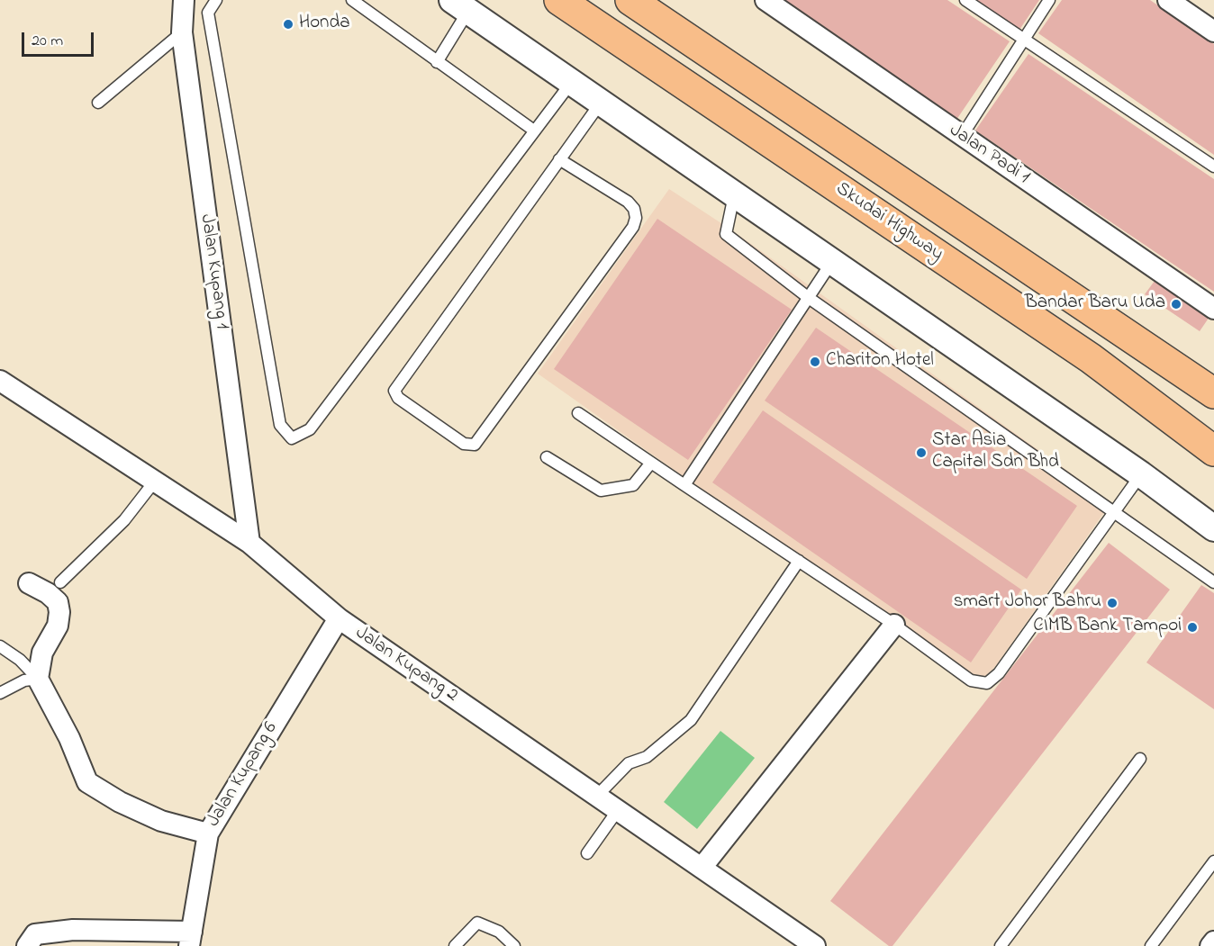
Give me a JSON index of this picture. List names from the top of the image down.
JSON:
{
  "streets": {
    "highway": ["Skudai Highway"],
    "street": [
      "Jalan Padi 1",
      "Jalan Kupang 1",
      "Jalan Kupang 2",
      "Jalan Kupang 6"
    ]
  },
  "crossings": [
    ["Jalan Kupang 1", "Jalan Kupang 2"],
    ["Jalan Kupang 2", "Jalan Kupang 6"]
  ],
  "places": [
    "Honda",
    "Bandar Baru Uda",
    "Chariton Hotel",
    "Star Asia Capital Sdn Bhd",
    "smart Johor Bahru",
    "CIMB Bank Tampoi"
  ],
  "scale_bar": "20 m"
}
